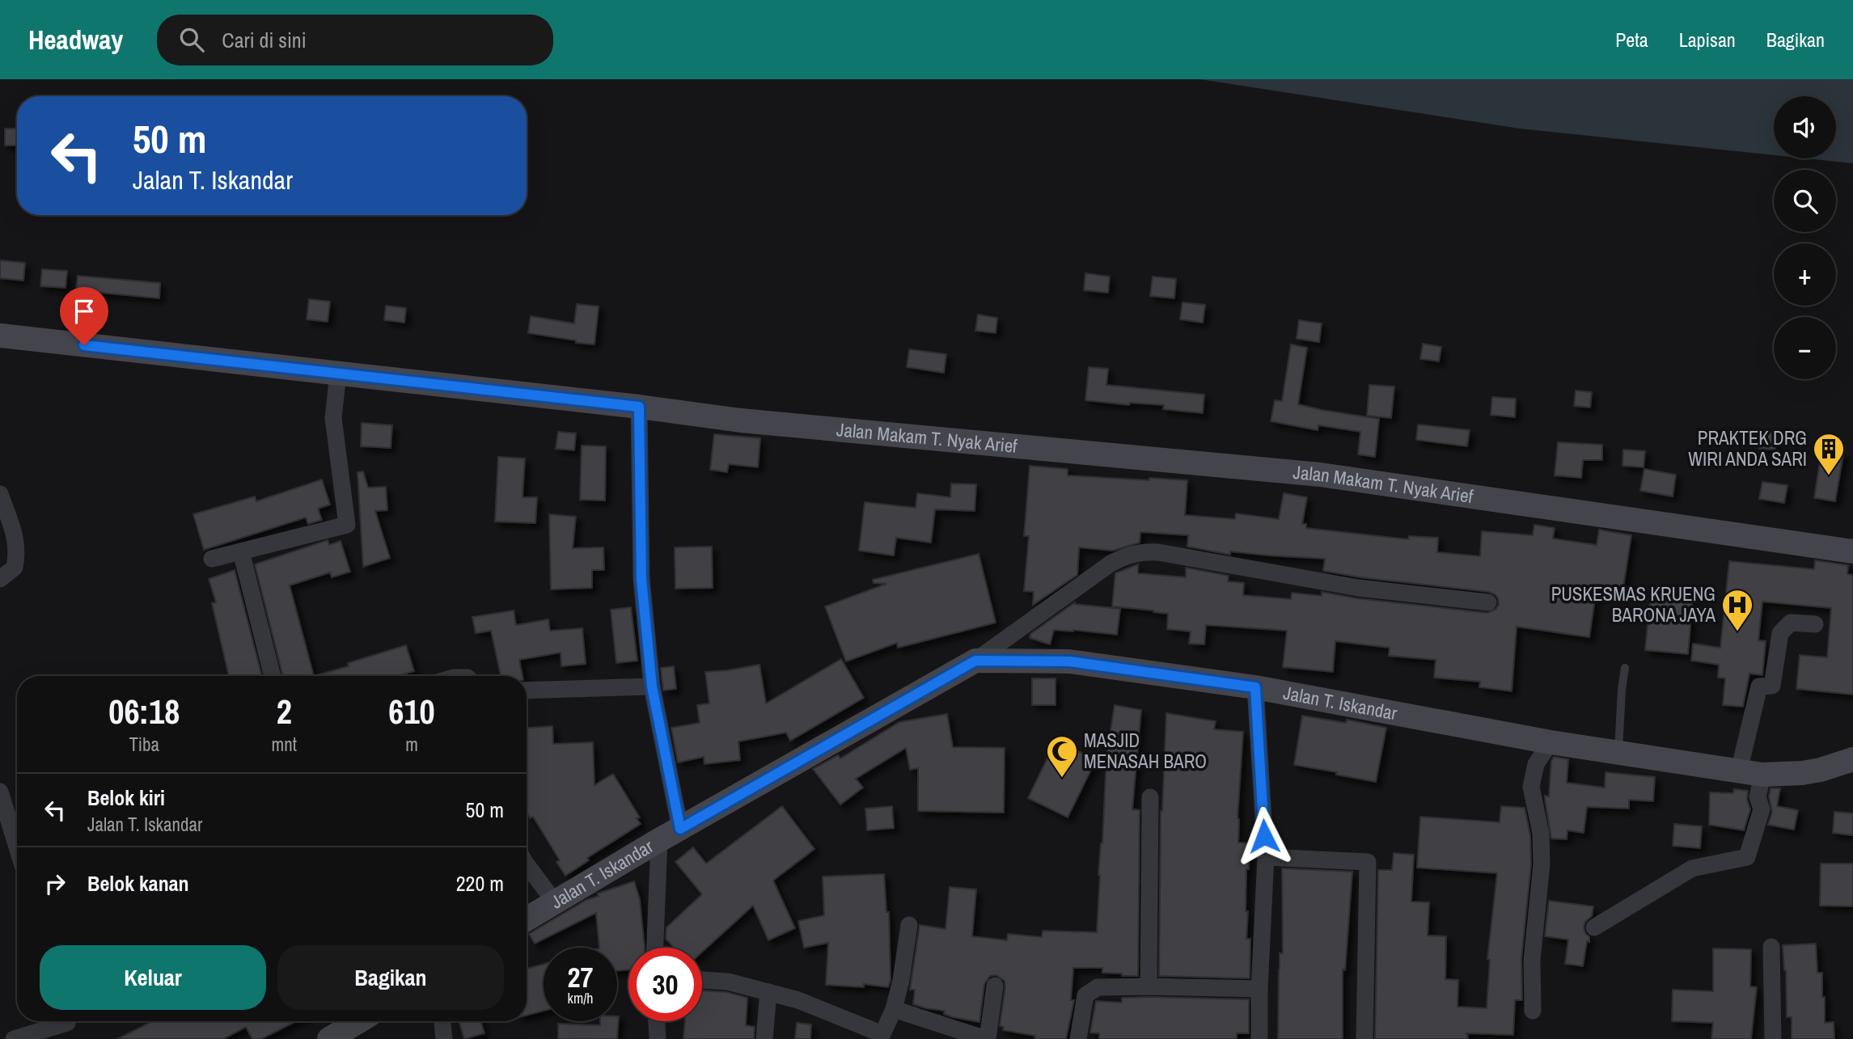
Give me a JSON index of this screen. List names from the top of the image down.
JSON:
{
  "streets": {
    "street": ["Jalan Makam T. Nyak Arief", "Jalan T. Iskandar"]
  },
  "places": {
    "building": ["PRAKTEK DRG WIRI ANDA SARI"],
    "hospital": ["PUSKESMAS KRUENG BARONA JAYA"],
    "mosque": ["MASJID MENASAH BARO"]
  },
  "page": {
    "header": "Headway",
    "search": "Cari di sini",
    "nav": ["Peta", "Lapisan", "Bagikan"],
    "map_buttons": ["+", "−"],
    "turn": ["50 m", "Jalan T. Iskandar"],
    "eta": [
      "06:18",
      "Tiba",
      "2",
      "mnt",
      "610",
      "m"
    ],
    "list": [
      {
        "name": "Belok kiri",
        "note": "Jalan T. Iskandar",
        "value": "50 m"
      },
      {
        "name": "Belok kanan",
        "value": "220 m"
      }
    ],
    "buttons": ["Keluar", "Bagikan"],
    "speed": "27 km/h",
    "limit": "30"
  }
}
